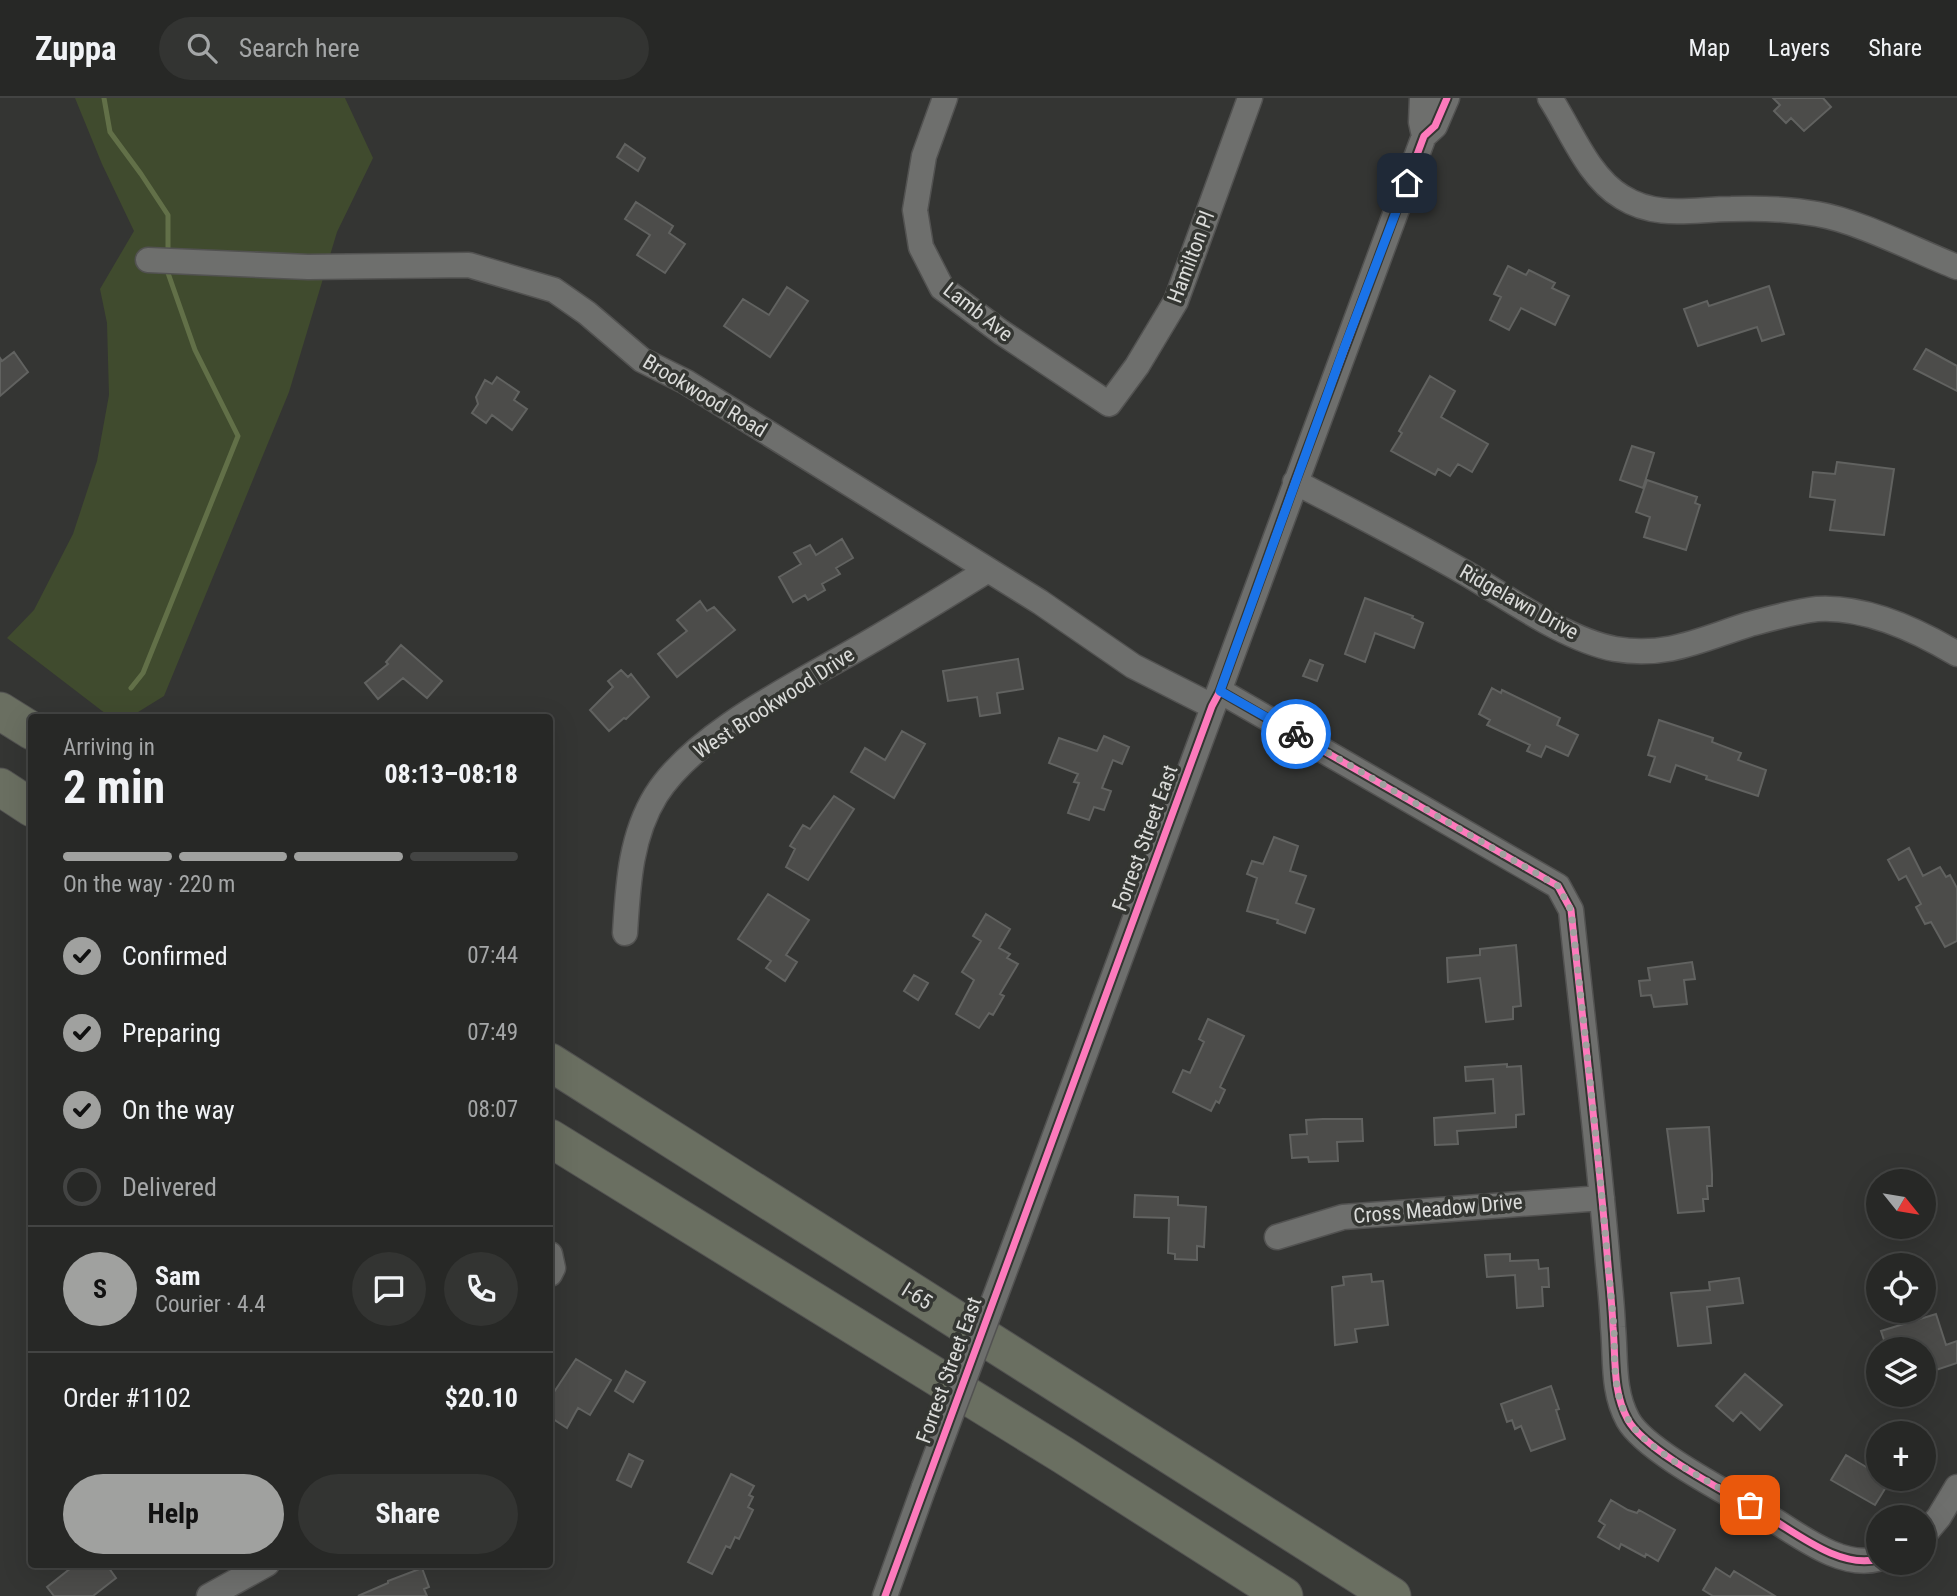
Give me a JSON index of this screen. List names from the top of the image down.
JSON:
{
  "streets": {
    "highway": ["I-65"],
    "street": [
      "Hamilton Pl",
      "Lamb Ave",
      "Brookwood Road",
      "Ridgelawn Drive",
      "West Brookwood Drive",
      "Forrest Street East",
      "Cross Meadow Drive"
    ]
  },
  "crossings": [
    ["Hamilton Pl", "Lamb Ave"],
    ["Brookwood Road", "West Brookwood Drive"],
    ["Brookwood Road", "Forrest Street East"],
    ["Brookwood Road", "Cross Meadow Drive"],
    ["Ridgelawn Drive", "Forrest Street East"]
  ],
  "north": "bottom right",
  "page": {
    "header": "Zuppa",
    "search": "Search here",
    "nav": ["Map", "Layers", "Share"],
    "heading": ["2 min", "Arriving in", "08:13–08:18"],
    "panel": [
      "Sam",
      "Courier · 4.4",
      "Order #1102",
      "$20.10"
    ],
    "bar": "On the way · 220 m",
    "list": [
      ["Confirmed", "07:44"],
      ["Preparing", "07:49"],
      ["On the way", "08:07"],
      "Delivered"
    ],
    "map_buttons": ["+", "−"],
    "round": "S",
    "buttons": ["Help", "Share"]
  }
}
